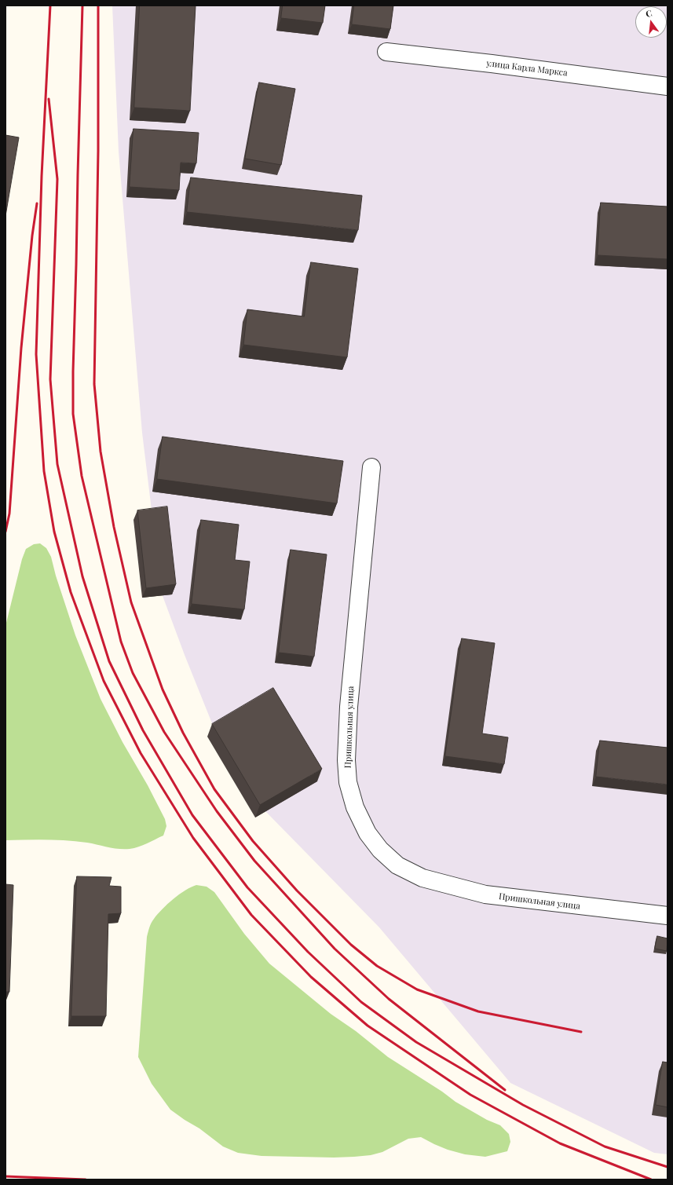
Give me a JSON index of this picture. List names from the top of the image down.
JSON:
{
  "streets": {
    "street": ["улица Карла Маркса", "Пришкольная улица"]
  },
  "north": "top"
}
